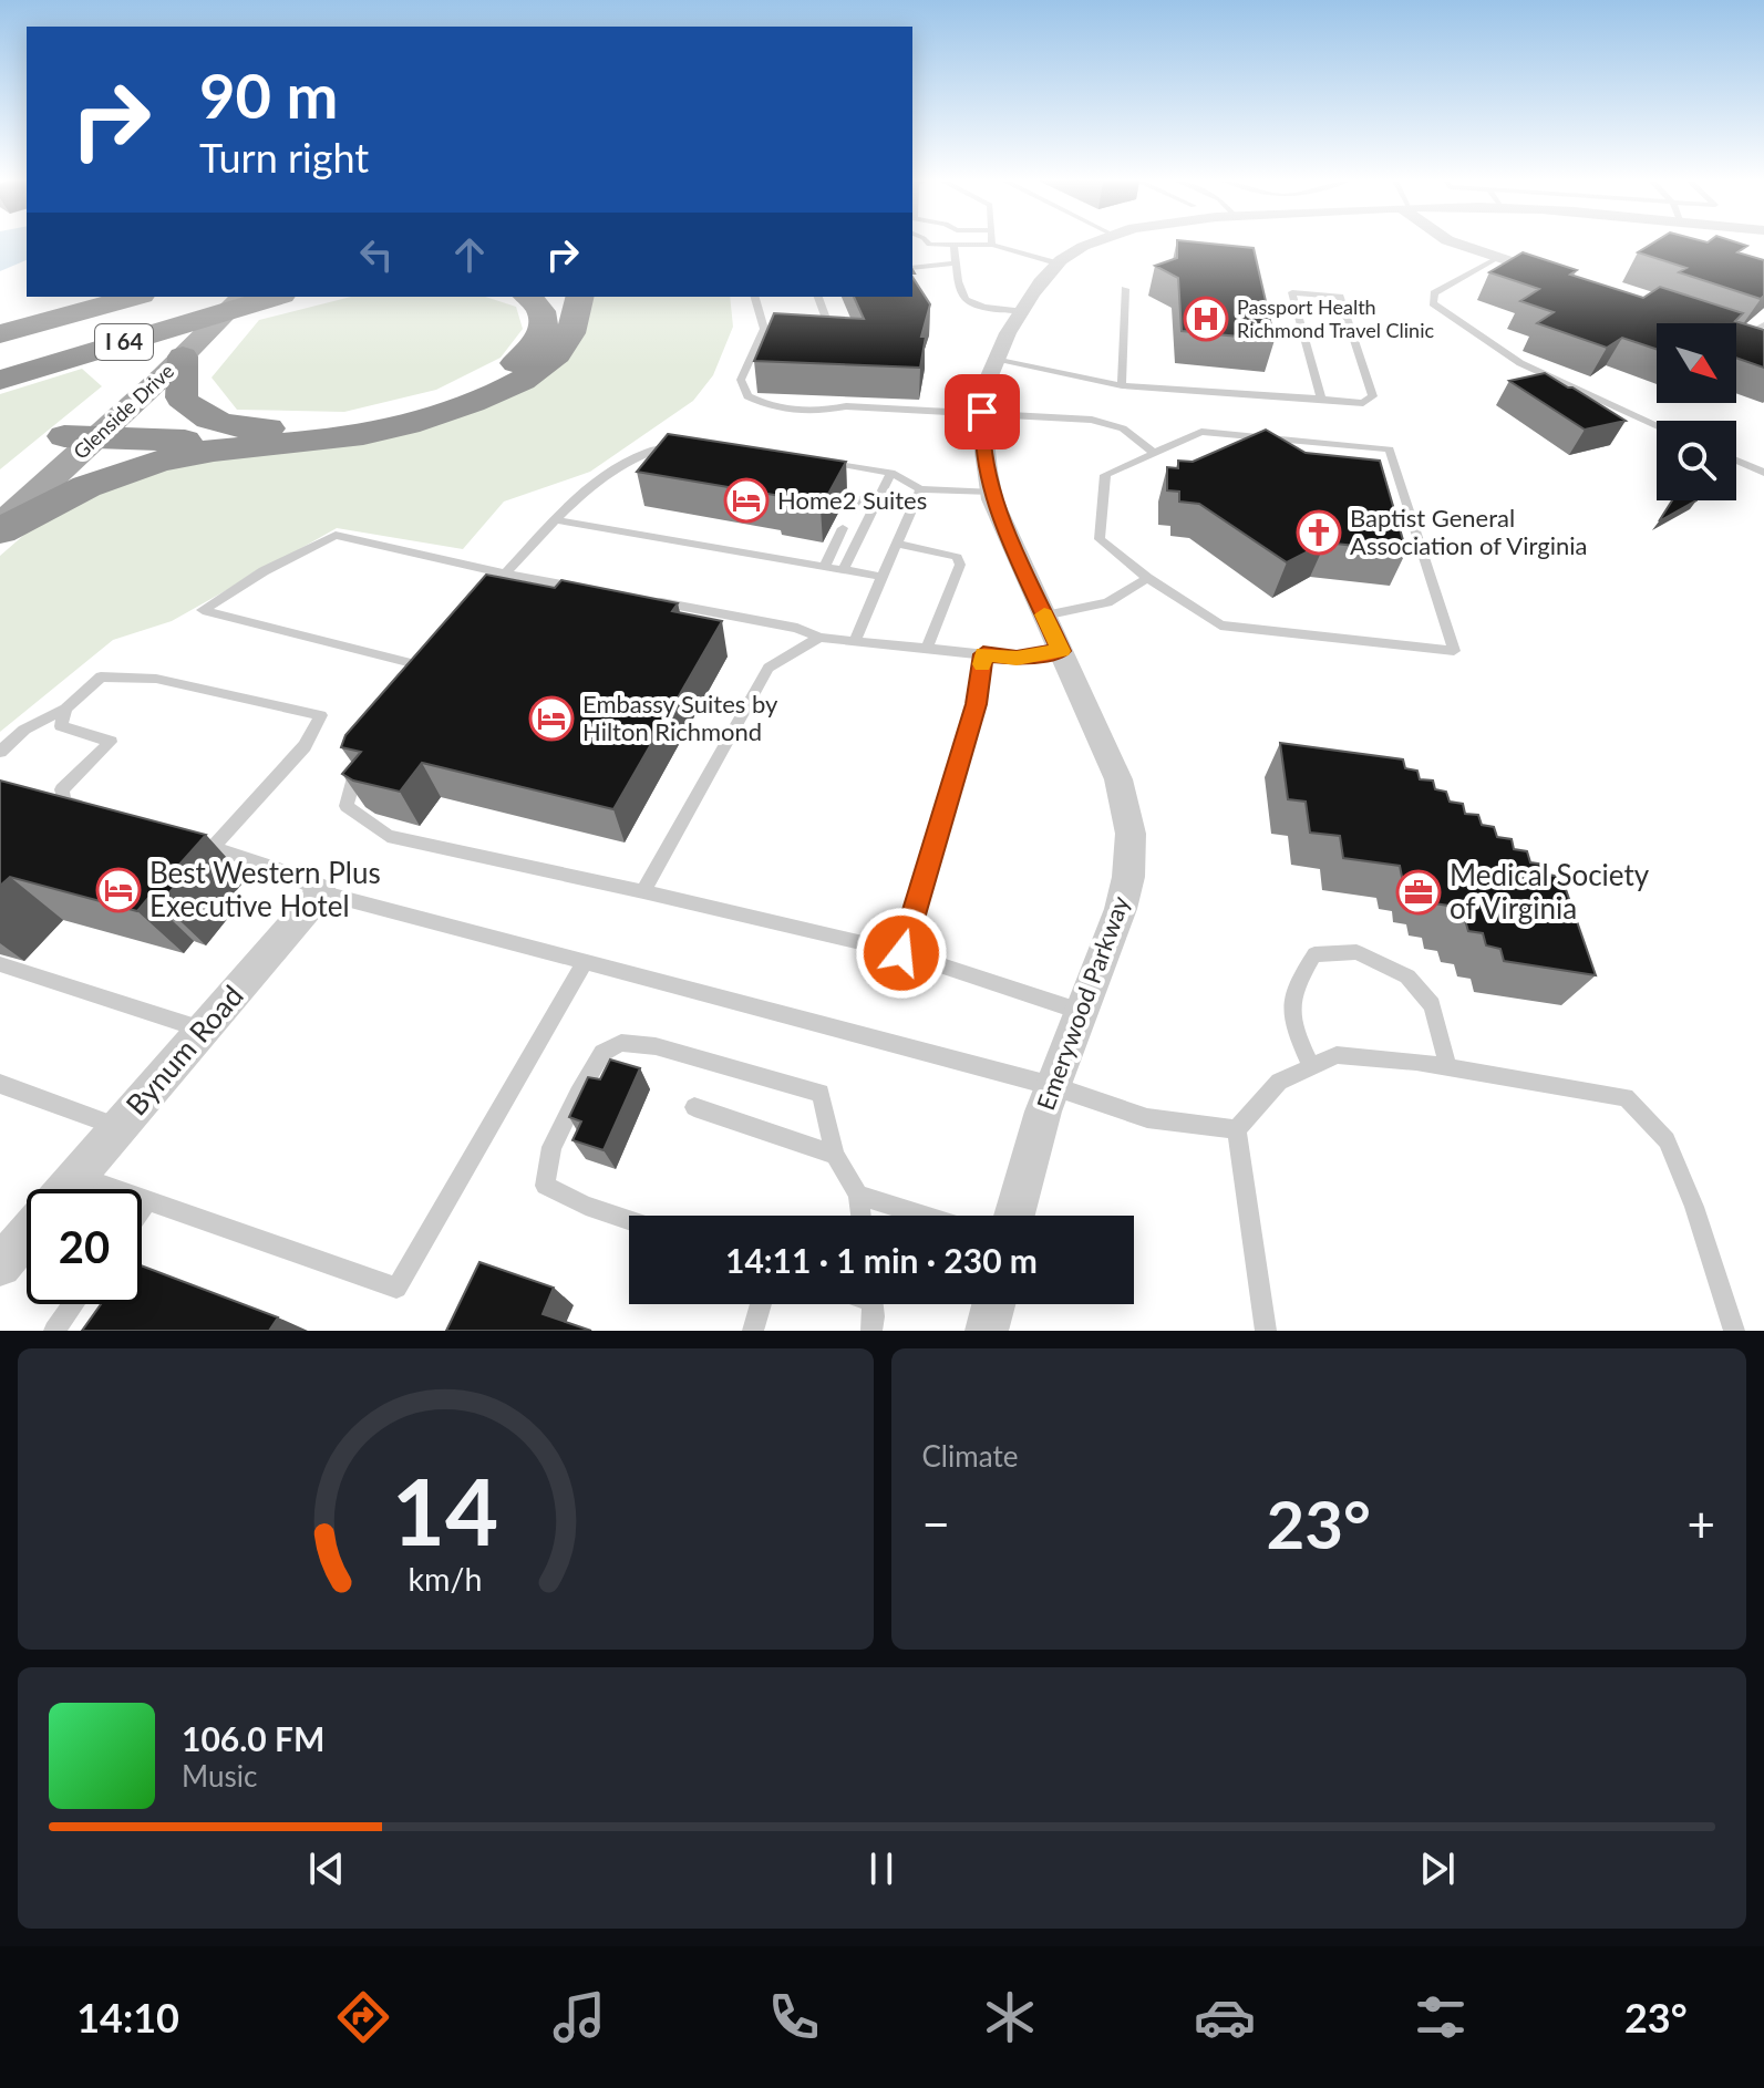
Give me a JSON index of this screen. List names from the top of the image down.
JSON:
{
  "streets": {
    "highway": ["I 64"],
    "main road": ["Glenside Drive"],
    "street": ["Emerywood Parkway", "Bynum Road"]
  },
  "crossings": [
    ["I 64", "Glenside Drive"]
  ],
  "places": {
    "hospital": ["Passport Health Richmond Travel Clinic"],
    "hotel": ["Home2 Suites", "Embassy Suites by Hilton Richmond", "Best Western Plus Executive Hotel"],
    "church": ["Baptist General Association of Virginia"],
    "office": ["Medical Society of Virginia"]
  },
  "north": "bottom right",
  "page": {
    "turn": ["90 m", "Turn right"],
    "limit": "20",
    "trip": "14:11 · 1 min · 230 m",
    "tile": "Climate",
    "heat": ["−", "23°", "+"],
    "song": ["106.0 FM", "Music"],
    "tabs": ["14:10", "23°"],
    "gauge": ["14", "km/h"]
  }
}
